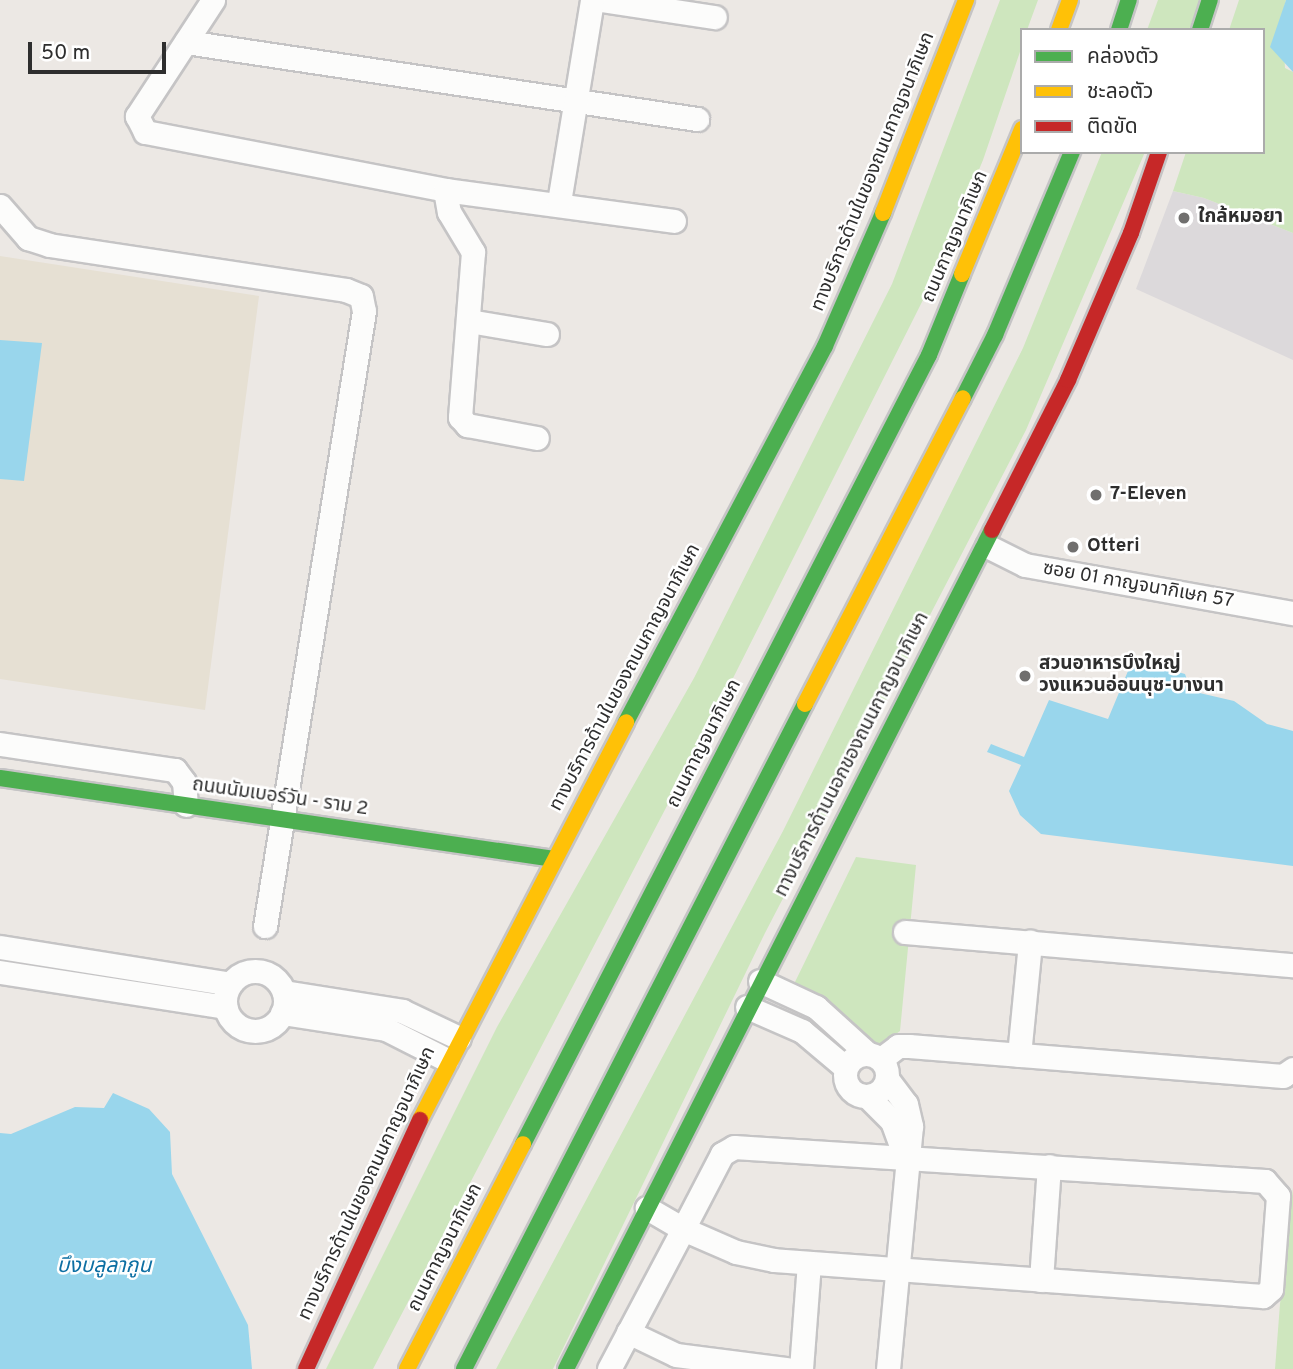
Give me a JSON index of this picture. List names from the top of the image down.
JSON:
{
  "streets": {
    "main road": [
      "ทางบริการด้านในของถนนกาญจนาภิเษก",
      "ถนนกาญจนาภิเษก",
      "ทางบริการด้านนอกของถนนกาญจนาภิเษก",
      "ถนนนัมเบอร์วัน - ราม 2"
    ],
    "street": ["ซอย 01 กาญจนากิเษก 57"]
  },
  "crossings": [
    ["ทางบริการด้านในของถนนกาญจนาภิเษก", "ถนนนัมเบอร์วัน - ราม 2"],
    ["ซอย 01 กาญจนากิเษก 57", "ทางบริการด้านนอกของถนนกาญจนาภิเษก"]
  ],
  "water": ["บึงบลูลากูน"],
  "places": [
    "ใกล้หมอยา",
    "7-Eleven",
    "Otteri",
    "สวนอาหารบึงใหญ่ วงแหวนอ่อนนุช-บางนา"
  ],
  "legend": ["คล่องตัว", "ชะลอตัว", "ติดขัด"],
  "scale_bar": "50 m"
}
